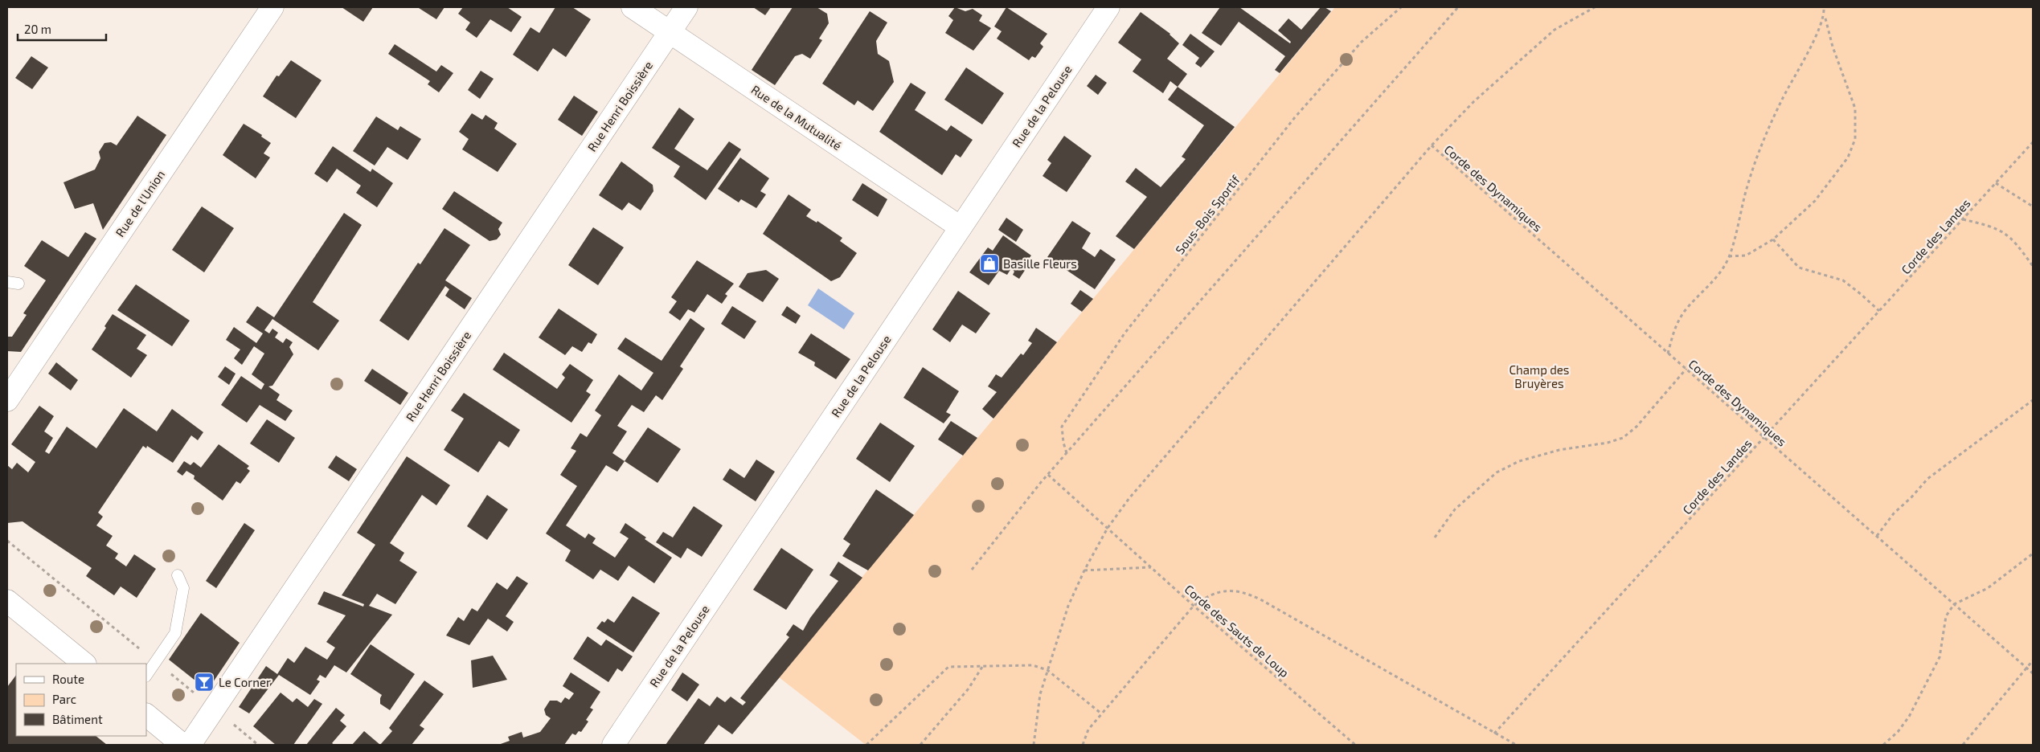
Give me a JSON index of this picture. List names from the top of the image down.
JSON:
{
  "streets": {
    "street": [
      "Rue Henri Boissière",
      "Rue de la Pelouse",
      "Rue de la Mutualité",
      "Rue de l'Union"
    ],
    "path": [
      "Corde des Dynamiques",
      "Sous-Bois Sportif",
      "Corde des Landes",
      "Corde des Sauts de Loup"
    ]
  },
  "crossings": [
    ["Rue Henri Boissière", "Rue de la Mutualité"],
    ["Rue de la Pelouse", "Rue de la Mutualité"],
    ["Corde des Dynamiques", "Corde des Landes"]
  ],
  "parks": ["Champ des Bruyères"],
  "places": {
    "shop": ["Basille Fleurs"],
    "bar": ["Le Corner"]
  },
  "legend": ["Route", "Parc", "Bâtiment"],
  "scale_bar": "20 m"
}
